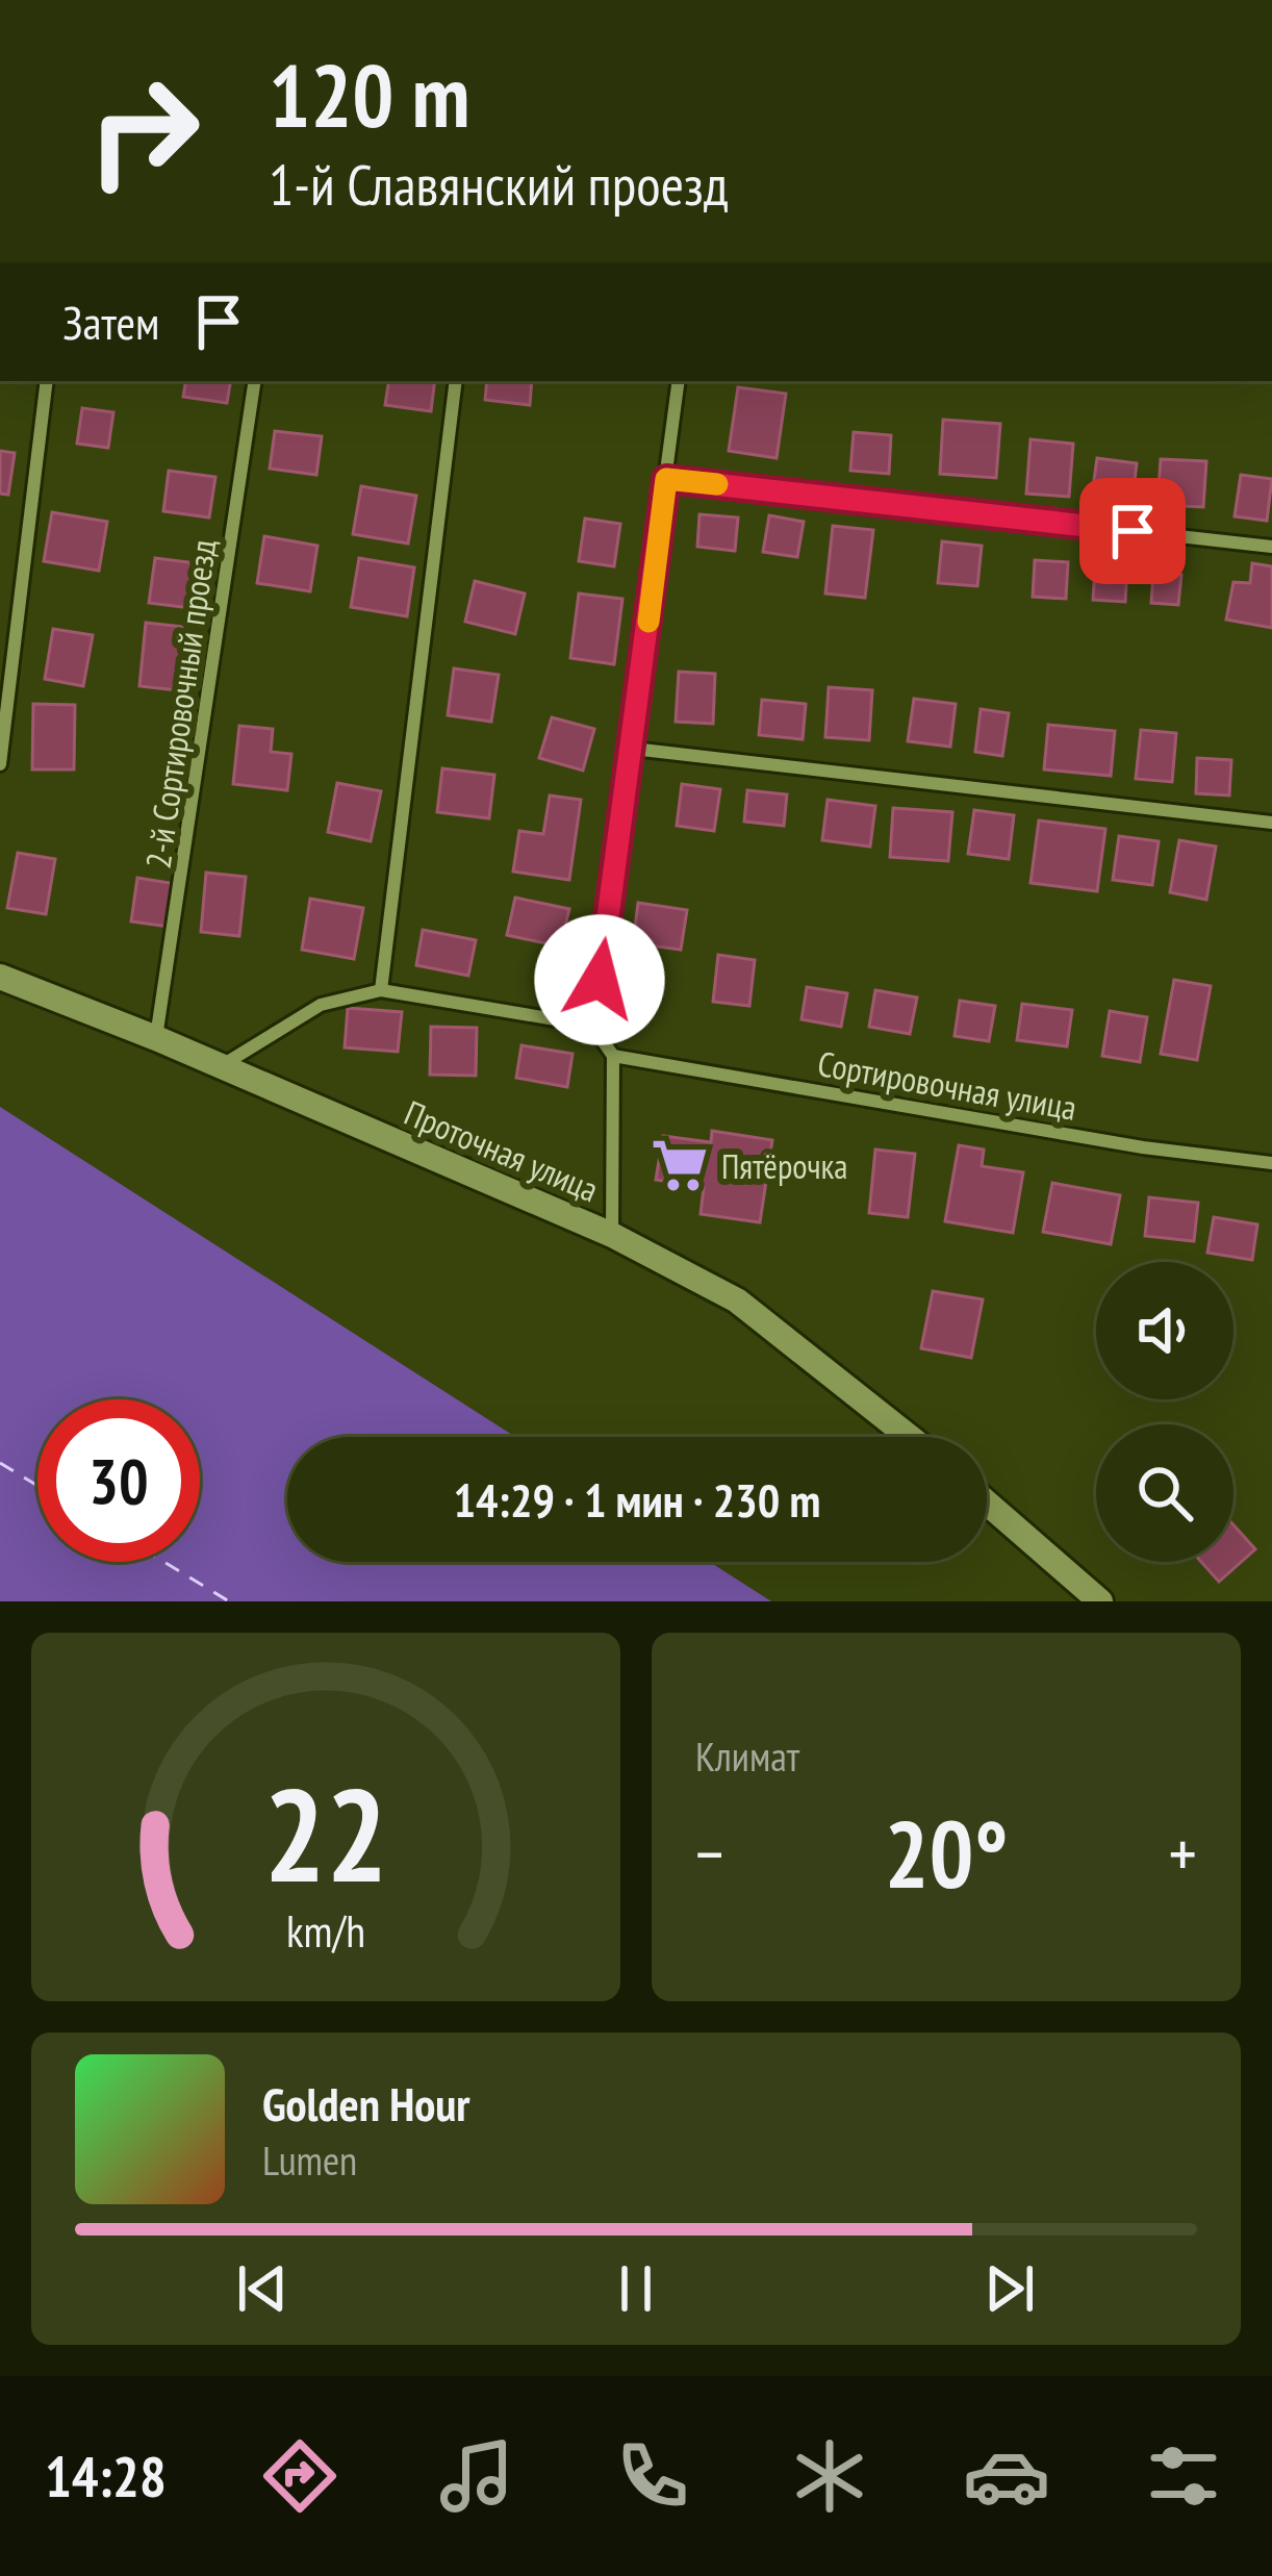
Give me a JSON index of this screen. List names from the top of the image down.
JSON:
{
  "streets": {
    "main road": ["Проточная улица"],
    "street": ["2-й Сортировочный проезд", "Сортировочная улица"]
  },
  "crossings": [
    ["2-й Сортировочный проезд", "Проточная улица"]
  ],
  "places": {
    "supermarket": ["Пятёрочка"]
  },
  "page": {
    "turn": ["120 m", "1-й Славянский проезд"],
    "then": "Затем",
    "limit": "30",
    "trip": "14:29 · 1 мин · 230 m",
    "tile": "Климат",
    "heat": ["−", "20°", "+"],
    "song": ["Golden Hour", "Lumen"],
    "tabs": "14:28",
    "gauge": ["22", "km/h"]
  }
}
